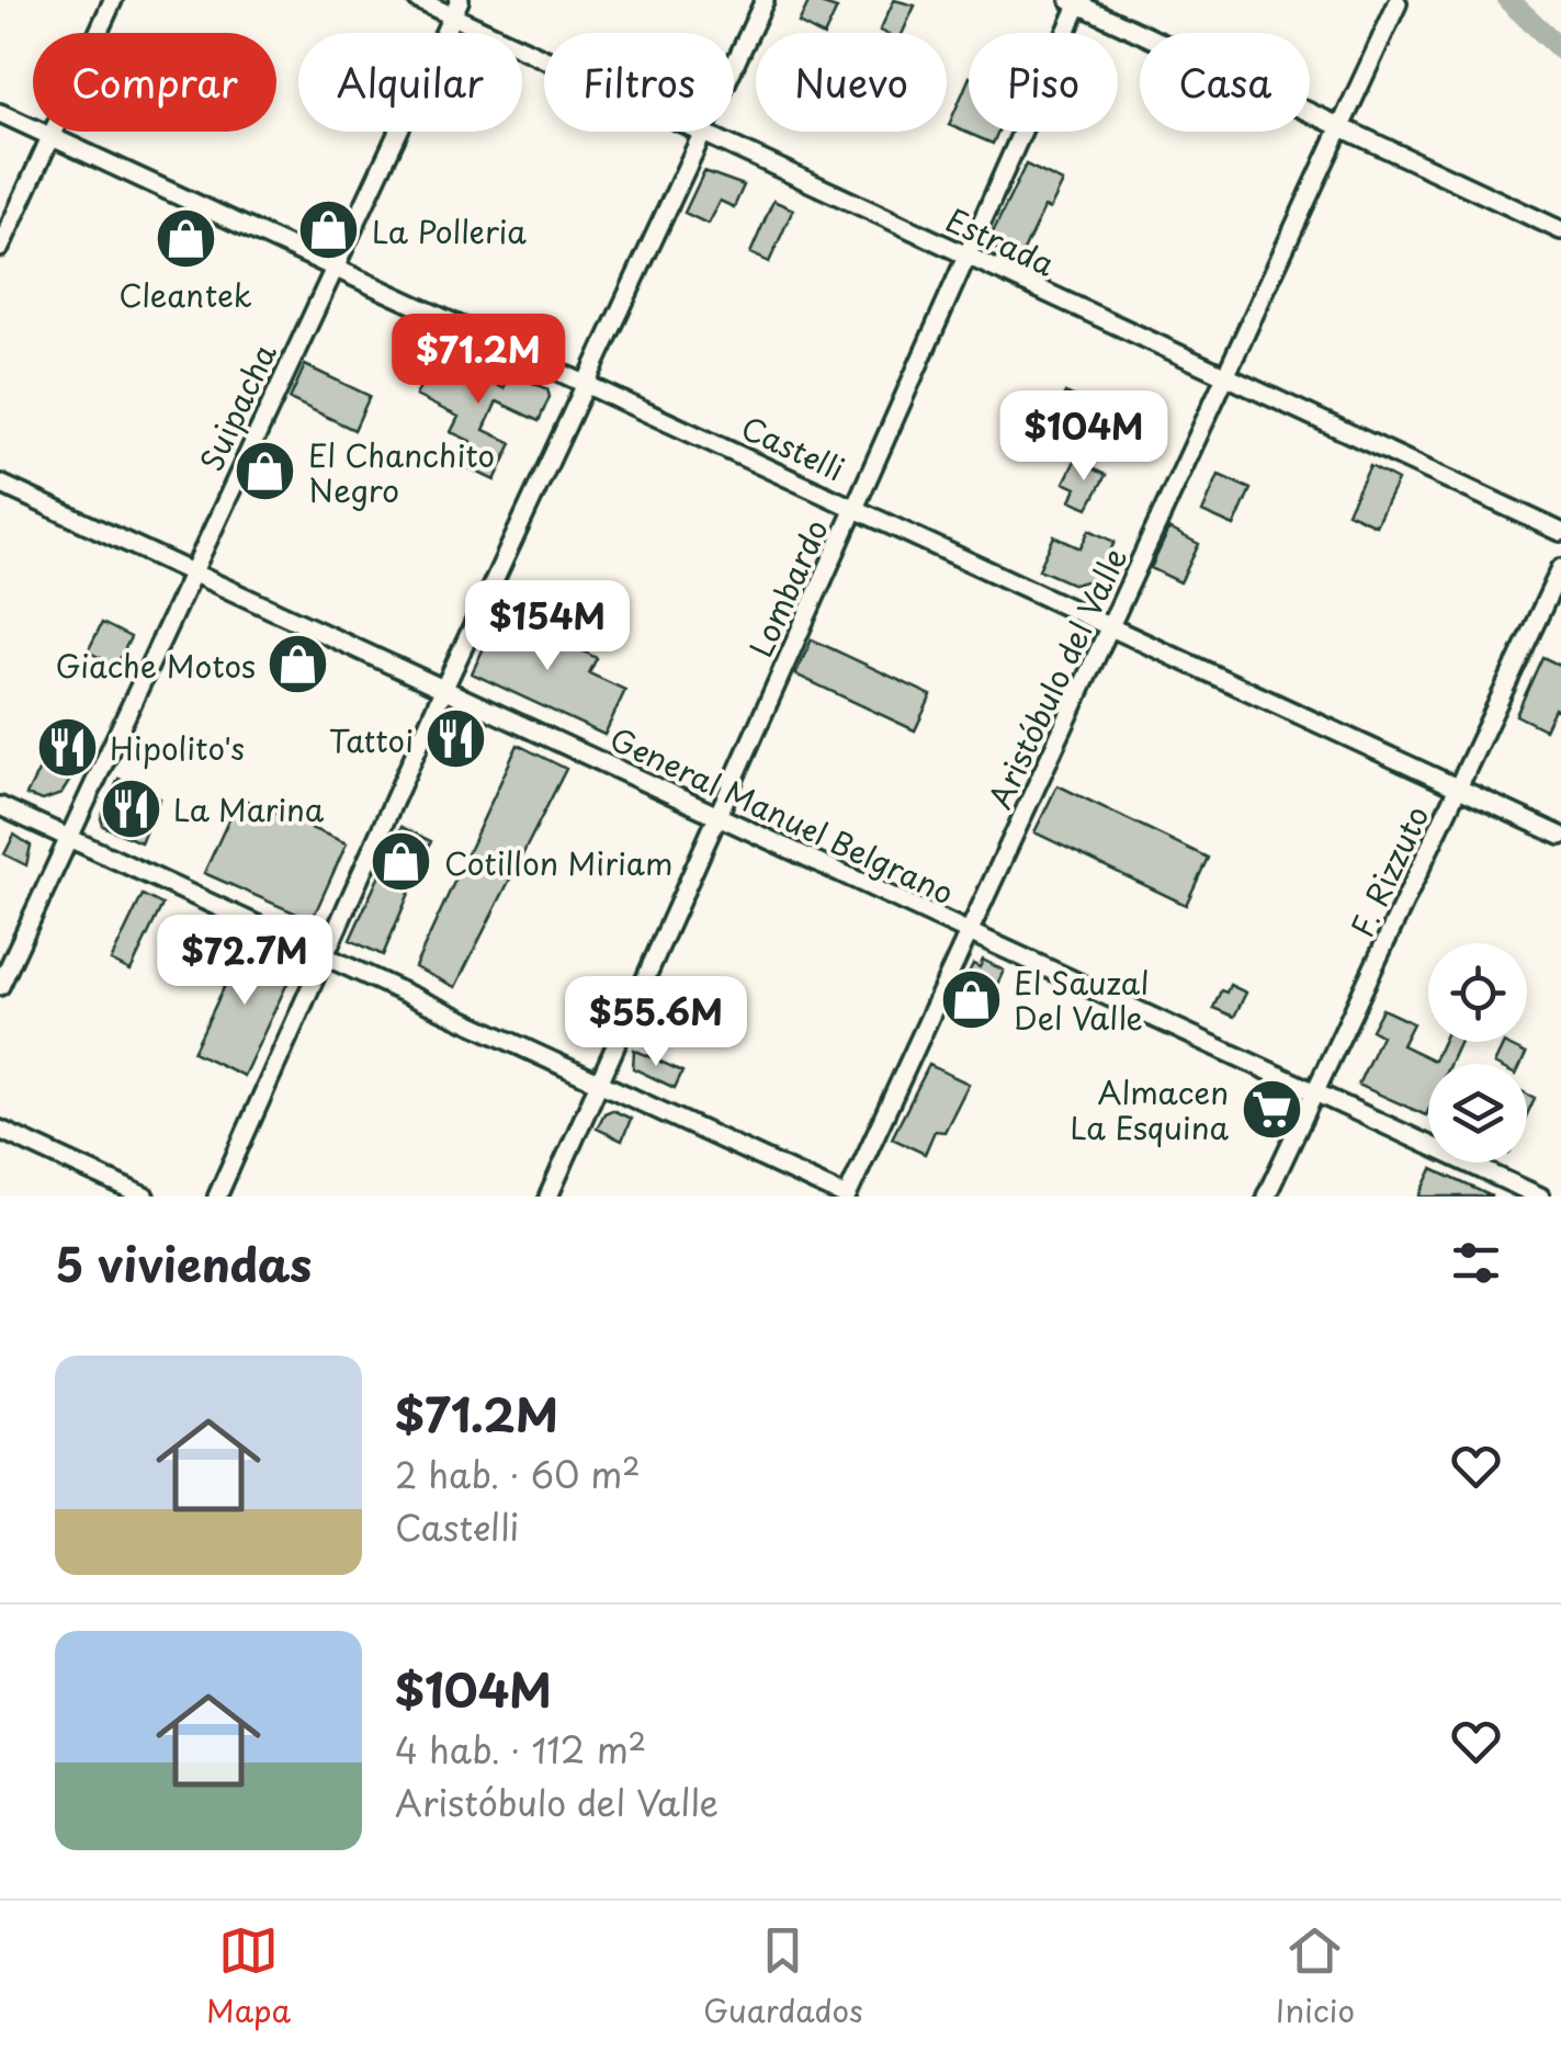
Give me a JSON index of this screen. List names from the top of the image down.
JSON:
{
  "streets": {
    "street": [
      "Estrada",
      "Suipacha",
      "Castelli",
      "Lombardo",
      "Aristóbulo del Valle",
      "General Manuel Belgrano",
      "F. Rizzuto"
    ]
  },
  "crossings": [
    ["Estrada", "Suipacha"],
    ["Estrada", "Lombardo"],
    ["Estrada", "Aristóbulo del Valle"],
    ["Suipacha", "Castelli"],
    ["Suipacha", "General Manuel Belgrano"],
    ["Castelli", "Lombardo"],
    ["Castelli", "Aristóbulo del Valle"],
    ["Castelli", "F. Rizzuto"],
    ["Lombardo", "General Manuel Belgrano"],
    ["Aristóbulo del Valle", "General Manuel Belgrano"],
    ["General Manuel Belgrano", "F. Rizzuto"]
  ],
  "places": {
    "shop": [
      "La Polleria",
      "Cleantek",
      "El Chanchito Negro",
      "Giache Motos",
      "Cotillon Miriam",
      "El Sauzal Del Valle"
    ],
    "restaurant": ["Tattoi", "Hipolito's", "La Marina"],
    "supermarket": ["Almacen La Esquina"]
  },
  "page": {
    "chip": [
      "Comprar",
      "Alquilar",
      "Filtros",
      "Nuevo",
      "Piso",
      "Casa"
    ],
    "price": [
      "$71.2M",
      "$104M",
      "$154M",
      "$72.7M",
      "$55.6M"
    ],
    "heading": "5 viviendas",
    "list": [
      {
        "name": "$71.2M",
        "note": "2 hab. · 60 m² · Castelli"
      },
      {
        "name": "$104M",
        "note": "4 hab. · 112 m² · Aristóbulo del Valle"
      }
    ],
    "tabs": ["Mapa", "Guardados", "Inicio"]
  }
}
